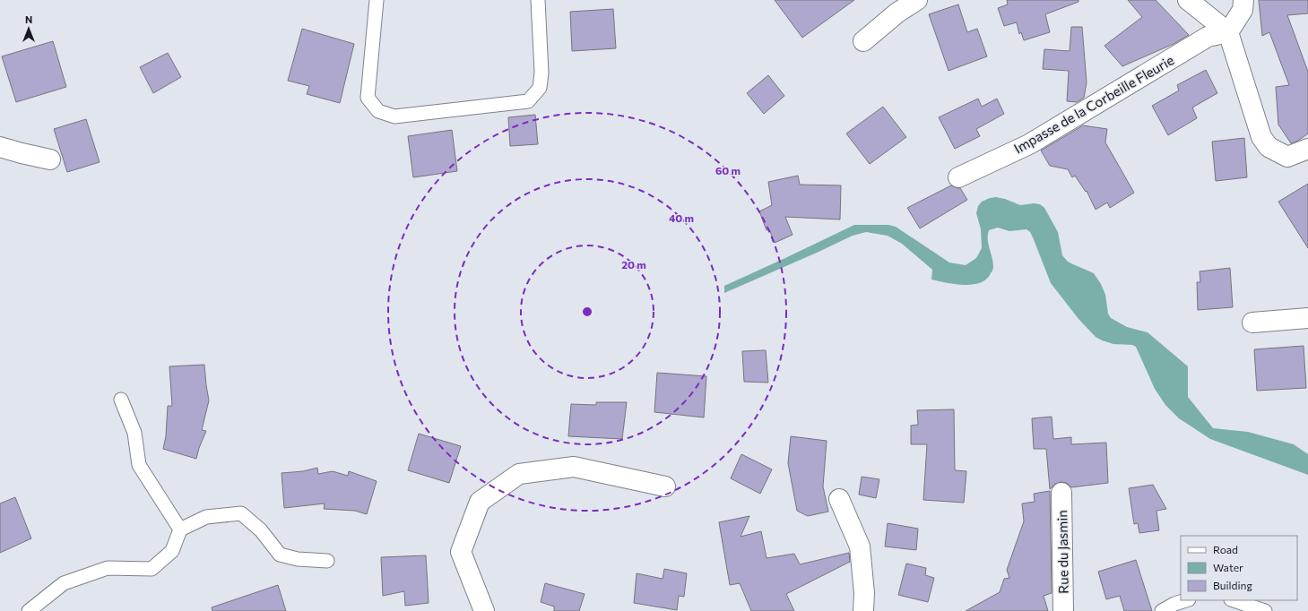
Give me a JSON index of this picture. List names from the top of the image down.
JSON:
{
  "streets": {
    "street": ["Impasse de la Corbeille Fleurie", "Rue du Jasmin"]
  },
  "legend": ["Road", "Water", "Building"],
  "north": "top",
  "rings": ["60 m", "40 m", "20 m"]
}
